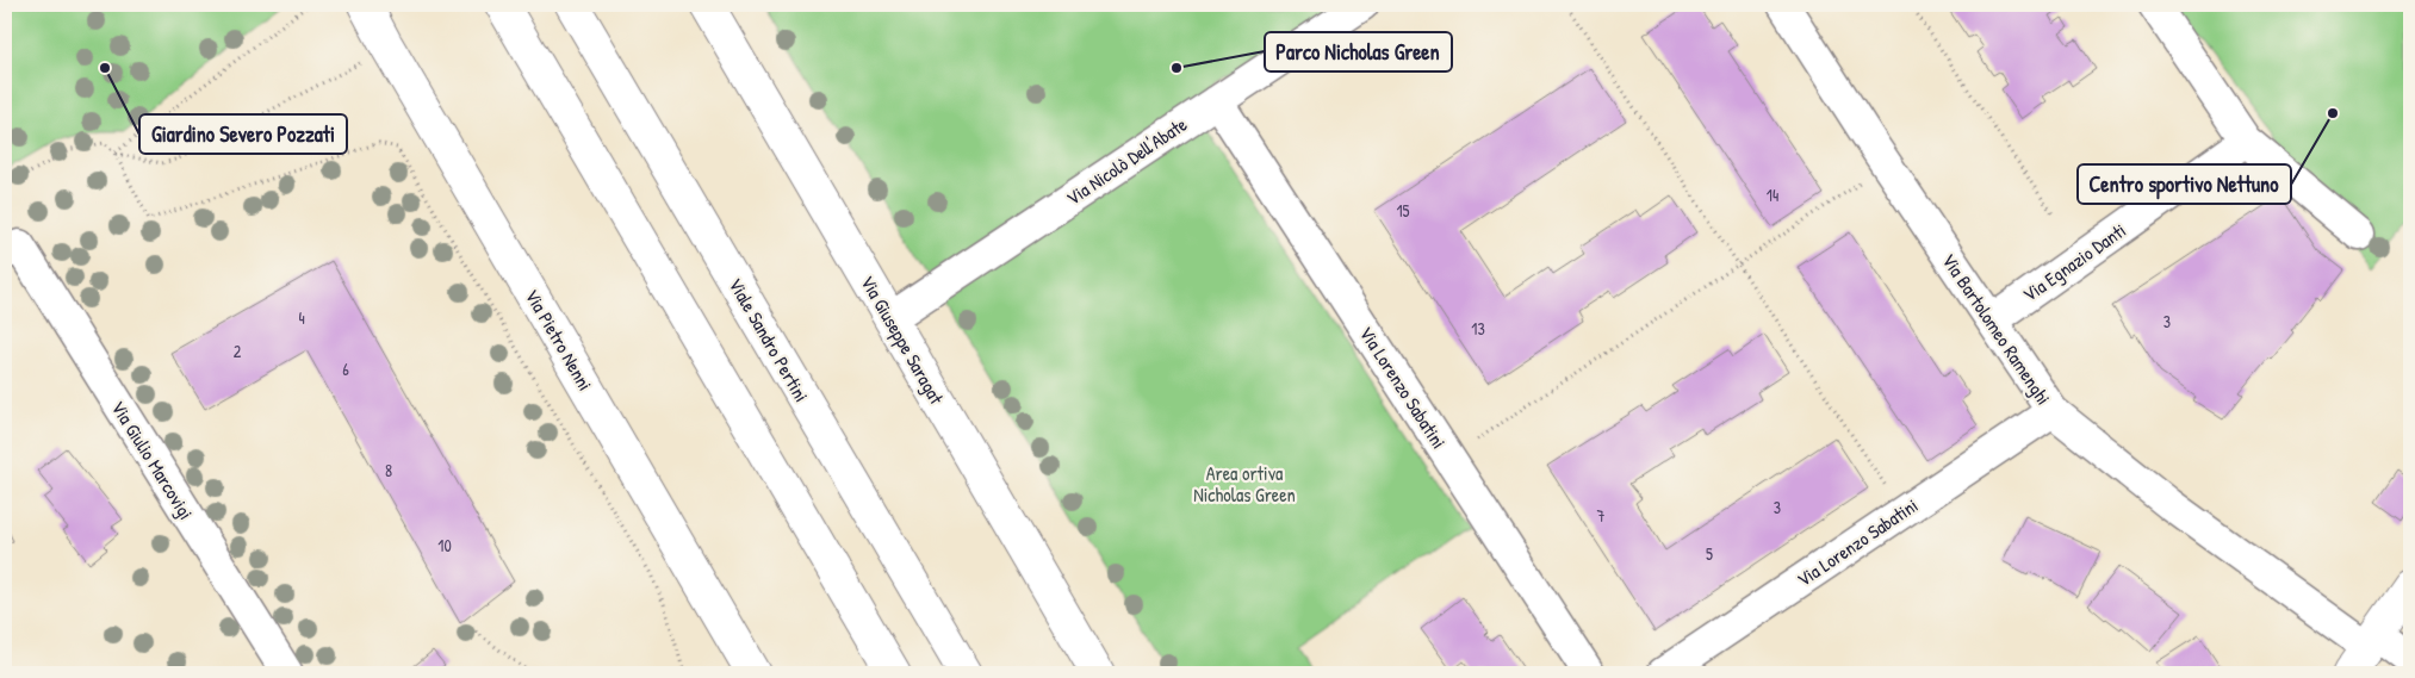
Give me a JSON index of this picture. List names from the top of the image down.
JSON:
{
  "streets": {
    "main road": ["Via Pietro Nenni", "Viale Sandro Pertini", "Via Giuseppe Saragat"],
    "street": [
      "Via Nicolò Dell'Abate",
      "Via Egnazio Danti",
      "Via Bartolomeo Ramenghi",
      "Via Lorenzo Sabatini",
      "Via Giulio Marcovigi"
    ]
  },
  "crossings": [
    ["Via Nicolò Dell'Abate", "Via Giuseppe Saragat"],
    ["Via Nicolò Dell'Abate", "Via Lorenzo Sabatini"],
    ["Via Egnazio Danti", "Via Bartolomeo Ramenghi"],
    ["Via Bartolomeo Ramenghi", "Via Lorenzo Sabatini"]
  ],
  "parks": ["Area ortiva Nicholas Green"],
  "places": ["Giardino Severo Pozzati", "Parco Nicholas Green", "Centro sportivo Nettuno"],
  "house_numbers": [
    "14",
    "15",
    "4",
    "3",
    "13",
    "2",
    "6",
    "8",
    "3",
    "7",
    "10",
    "5"
  ]
}
